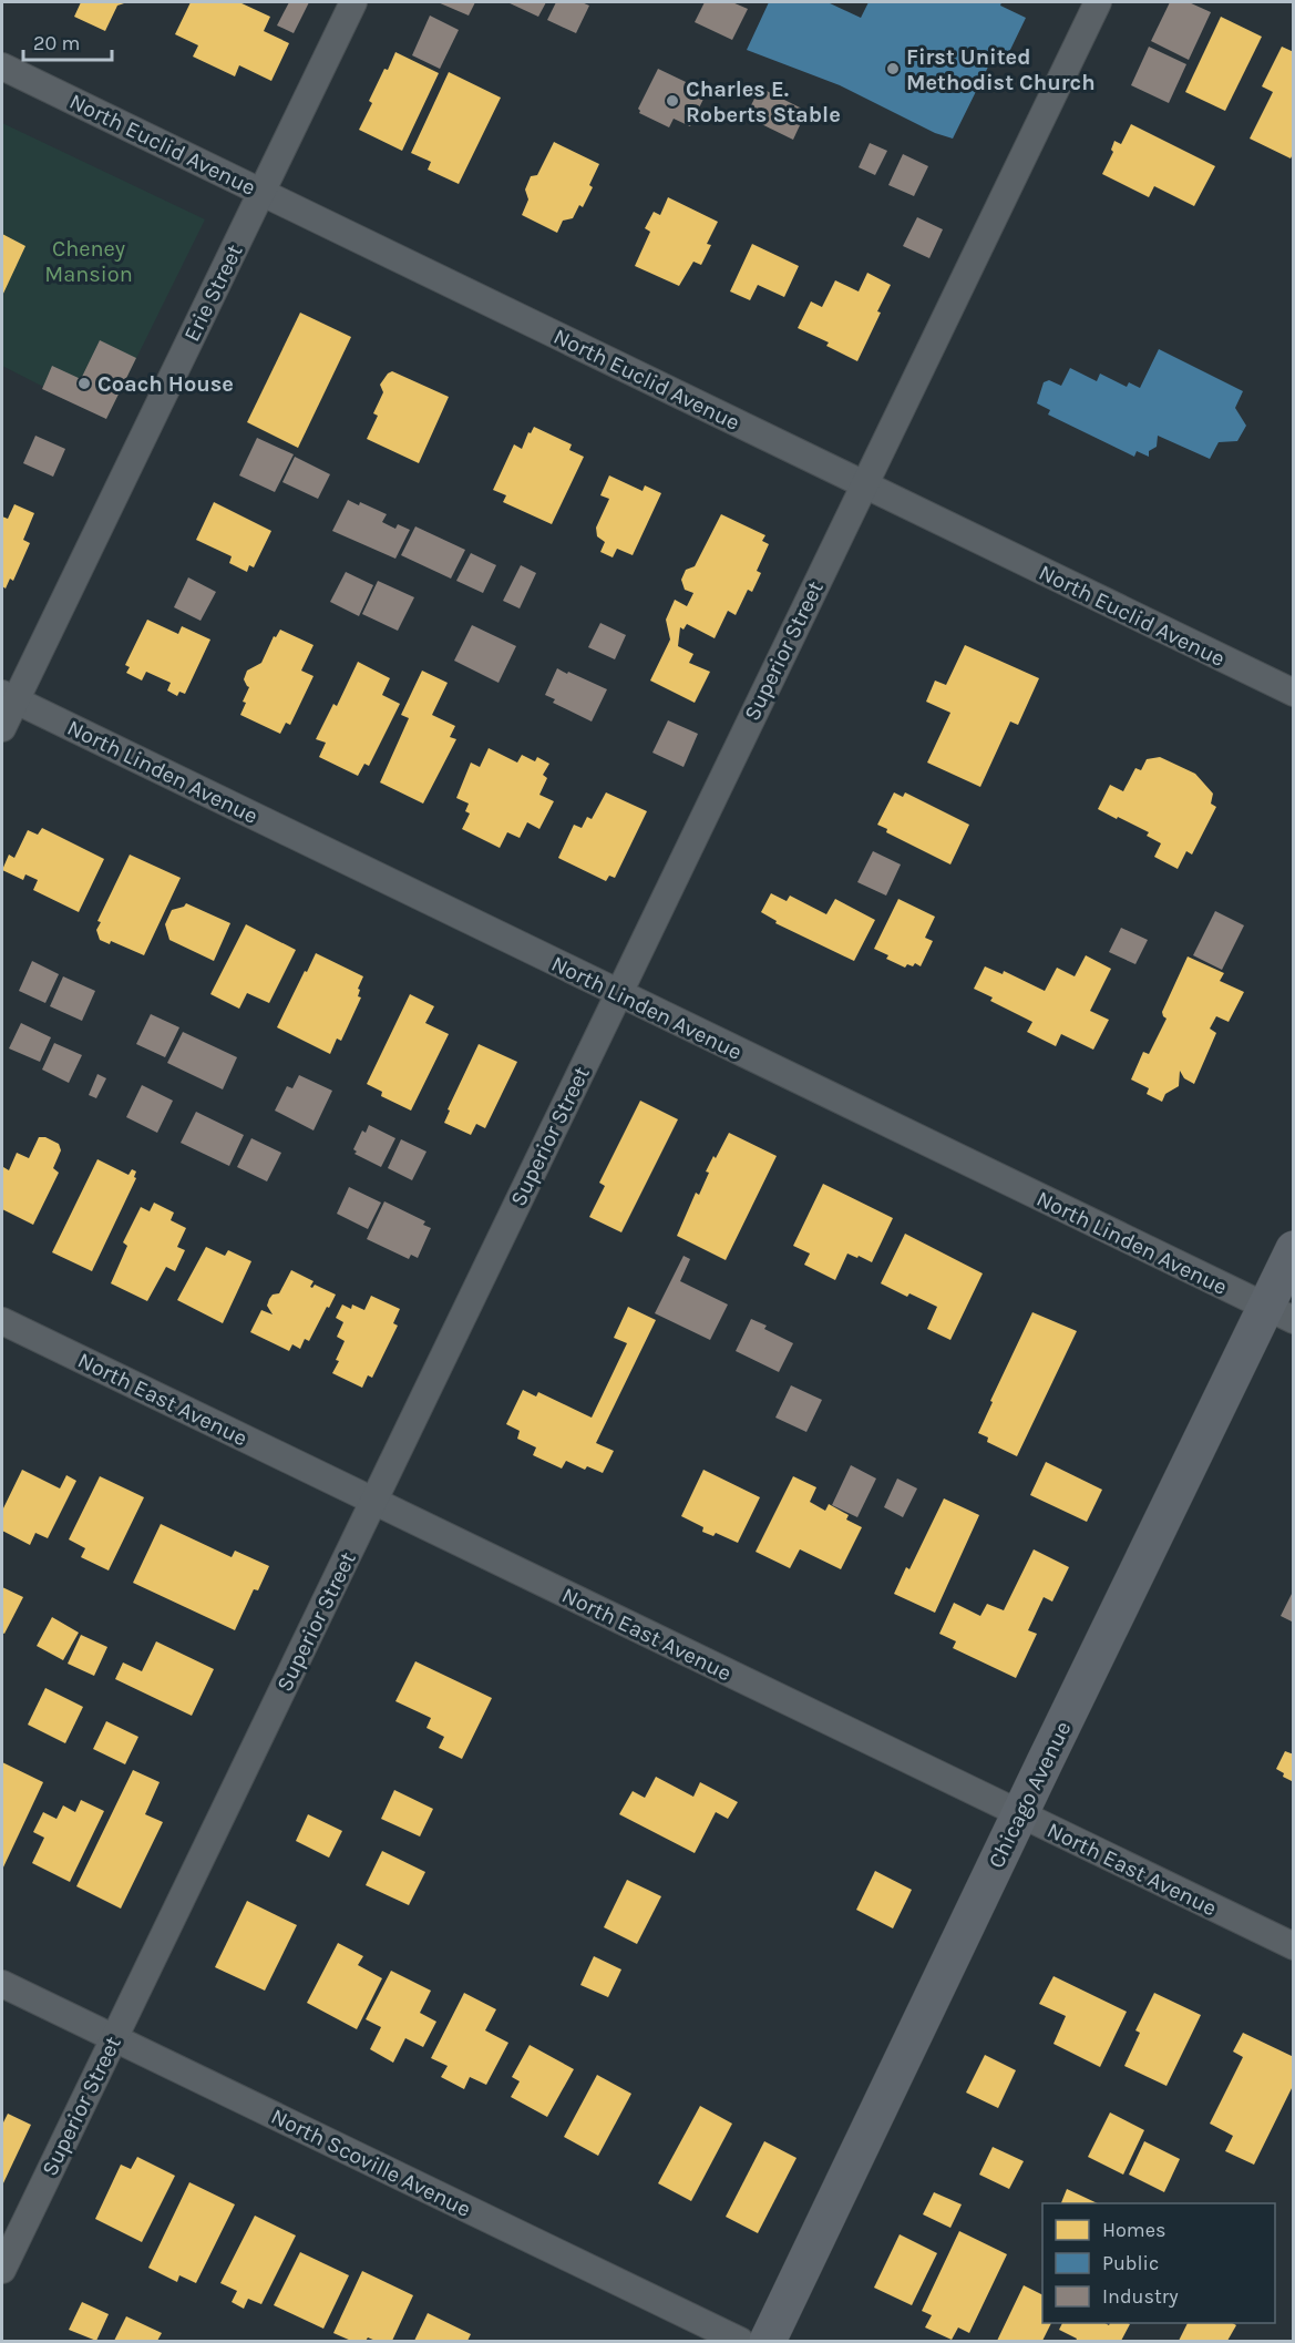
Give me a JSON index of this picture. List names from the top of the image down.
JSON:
{
  "streets": {
    "main road": ["Chicago Avenue"],
    "street": [
      "North Euclid Avenue",
      "Erie Street",
      "Superior Street",
      "North Linden Avenue",
      "North East Avenue",
      "North Scoville Avenue"
    ]
  },
  "crossings": [
    ["North Euclid Avenue", "Erie Street"],
    ["North Euclid Avenue", "Superior Street"],
    ["Erie Street", "North Linden Avenue"],
    ["Superior Street", "North Linden Avenue"],
    ["Superior Street", "North East Avenue"],
    ["Superior Street", "North Scoville Avenue"],
    ["North Linden Avenue", "Chicago Avenue"],
    ["North East Avenue", "Chicago Avenue"]
  ],
  "parks": ["Cheney Mansion"],
  "places": ["First United Methodist Church", "Charles E. Roberts Stable", "Coach House"],
  "legend": ["Homes", "Public", "Industry"],
  "scale_bar": "20 m"
}
